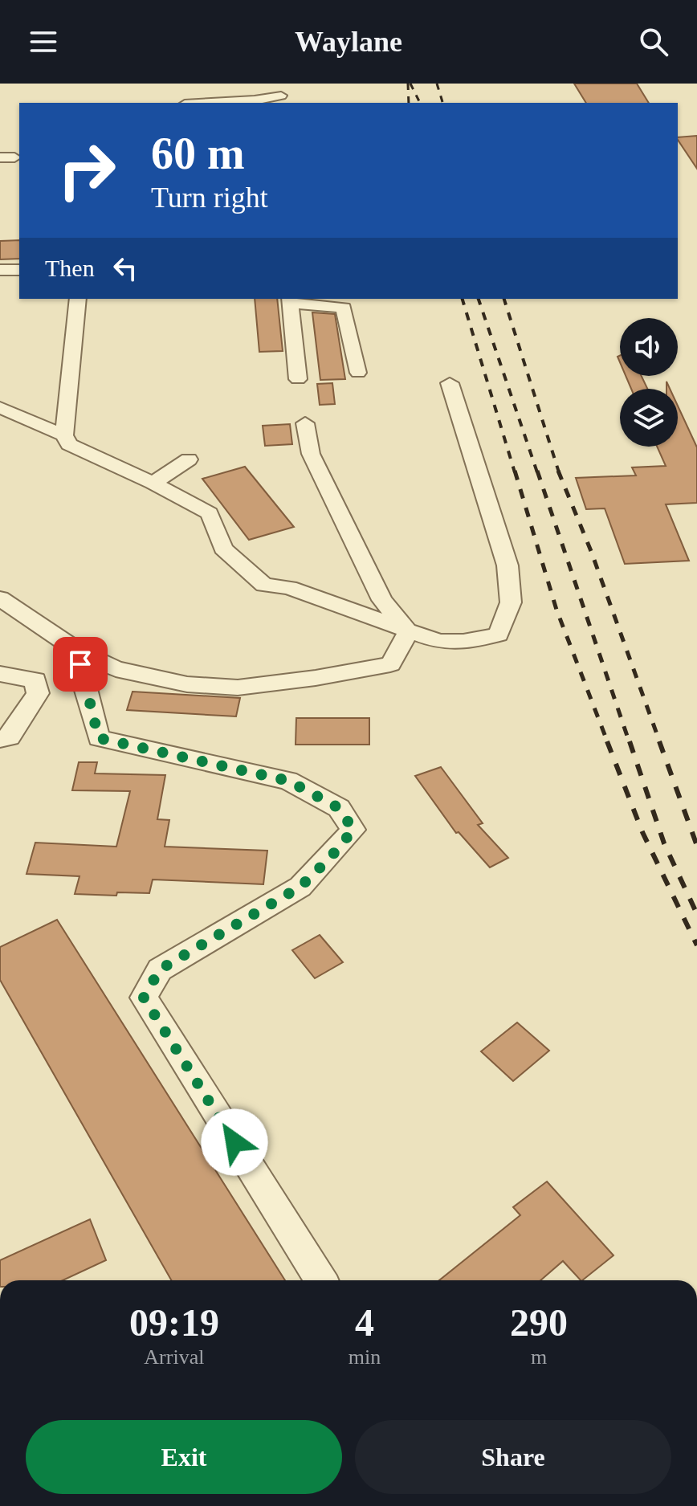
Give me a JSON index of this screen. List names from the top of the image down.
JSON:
{
  "page": {
    "header": "Waylane",
    "turn": ["60 m", "Turn right"],
    "then": "Then",
    "eta": [
      "09:19",
      "Arrival",
      "4",
      "min",
      "290",
      "m"
    ],
    "buttons": ["Exit", "Share"]
  }
}
